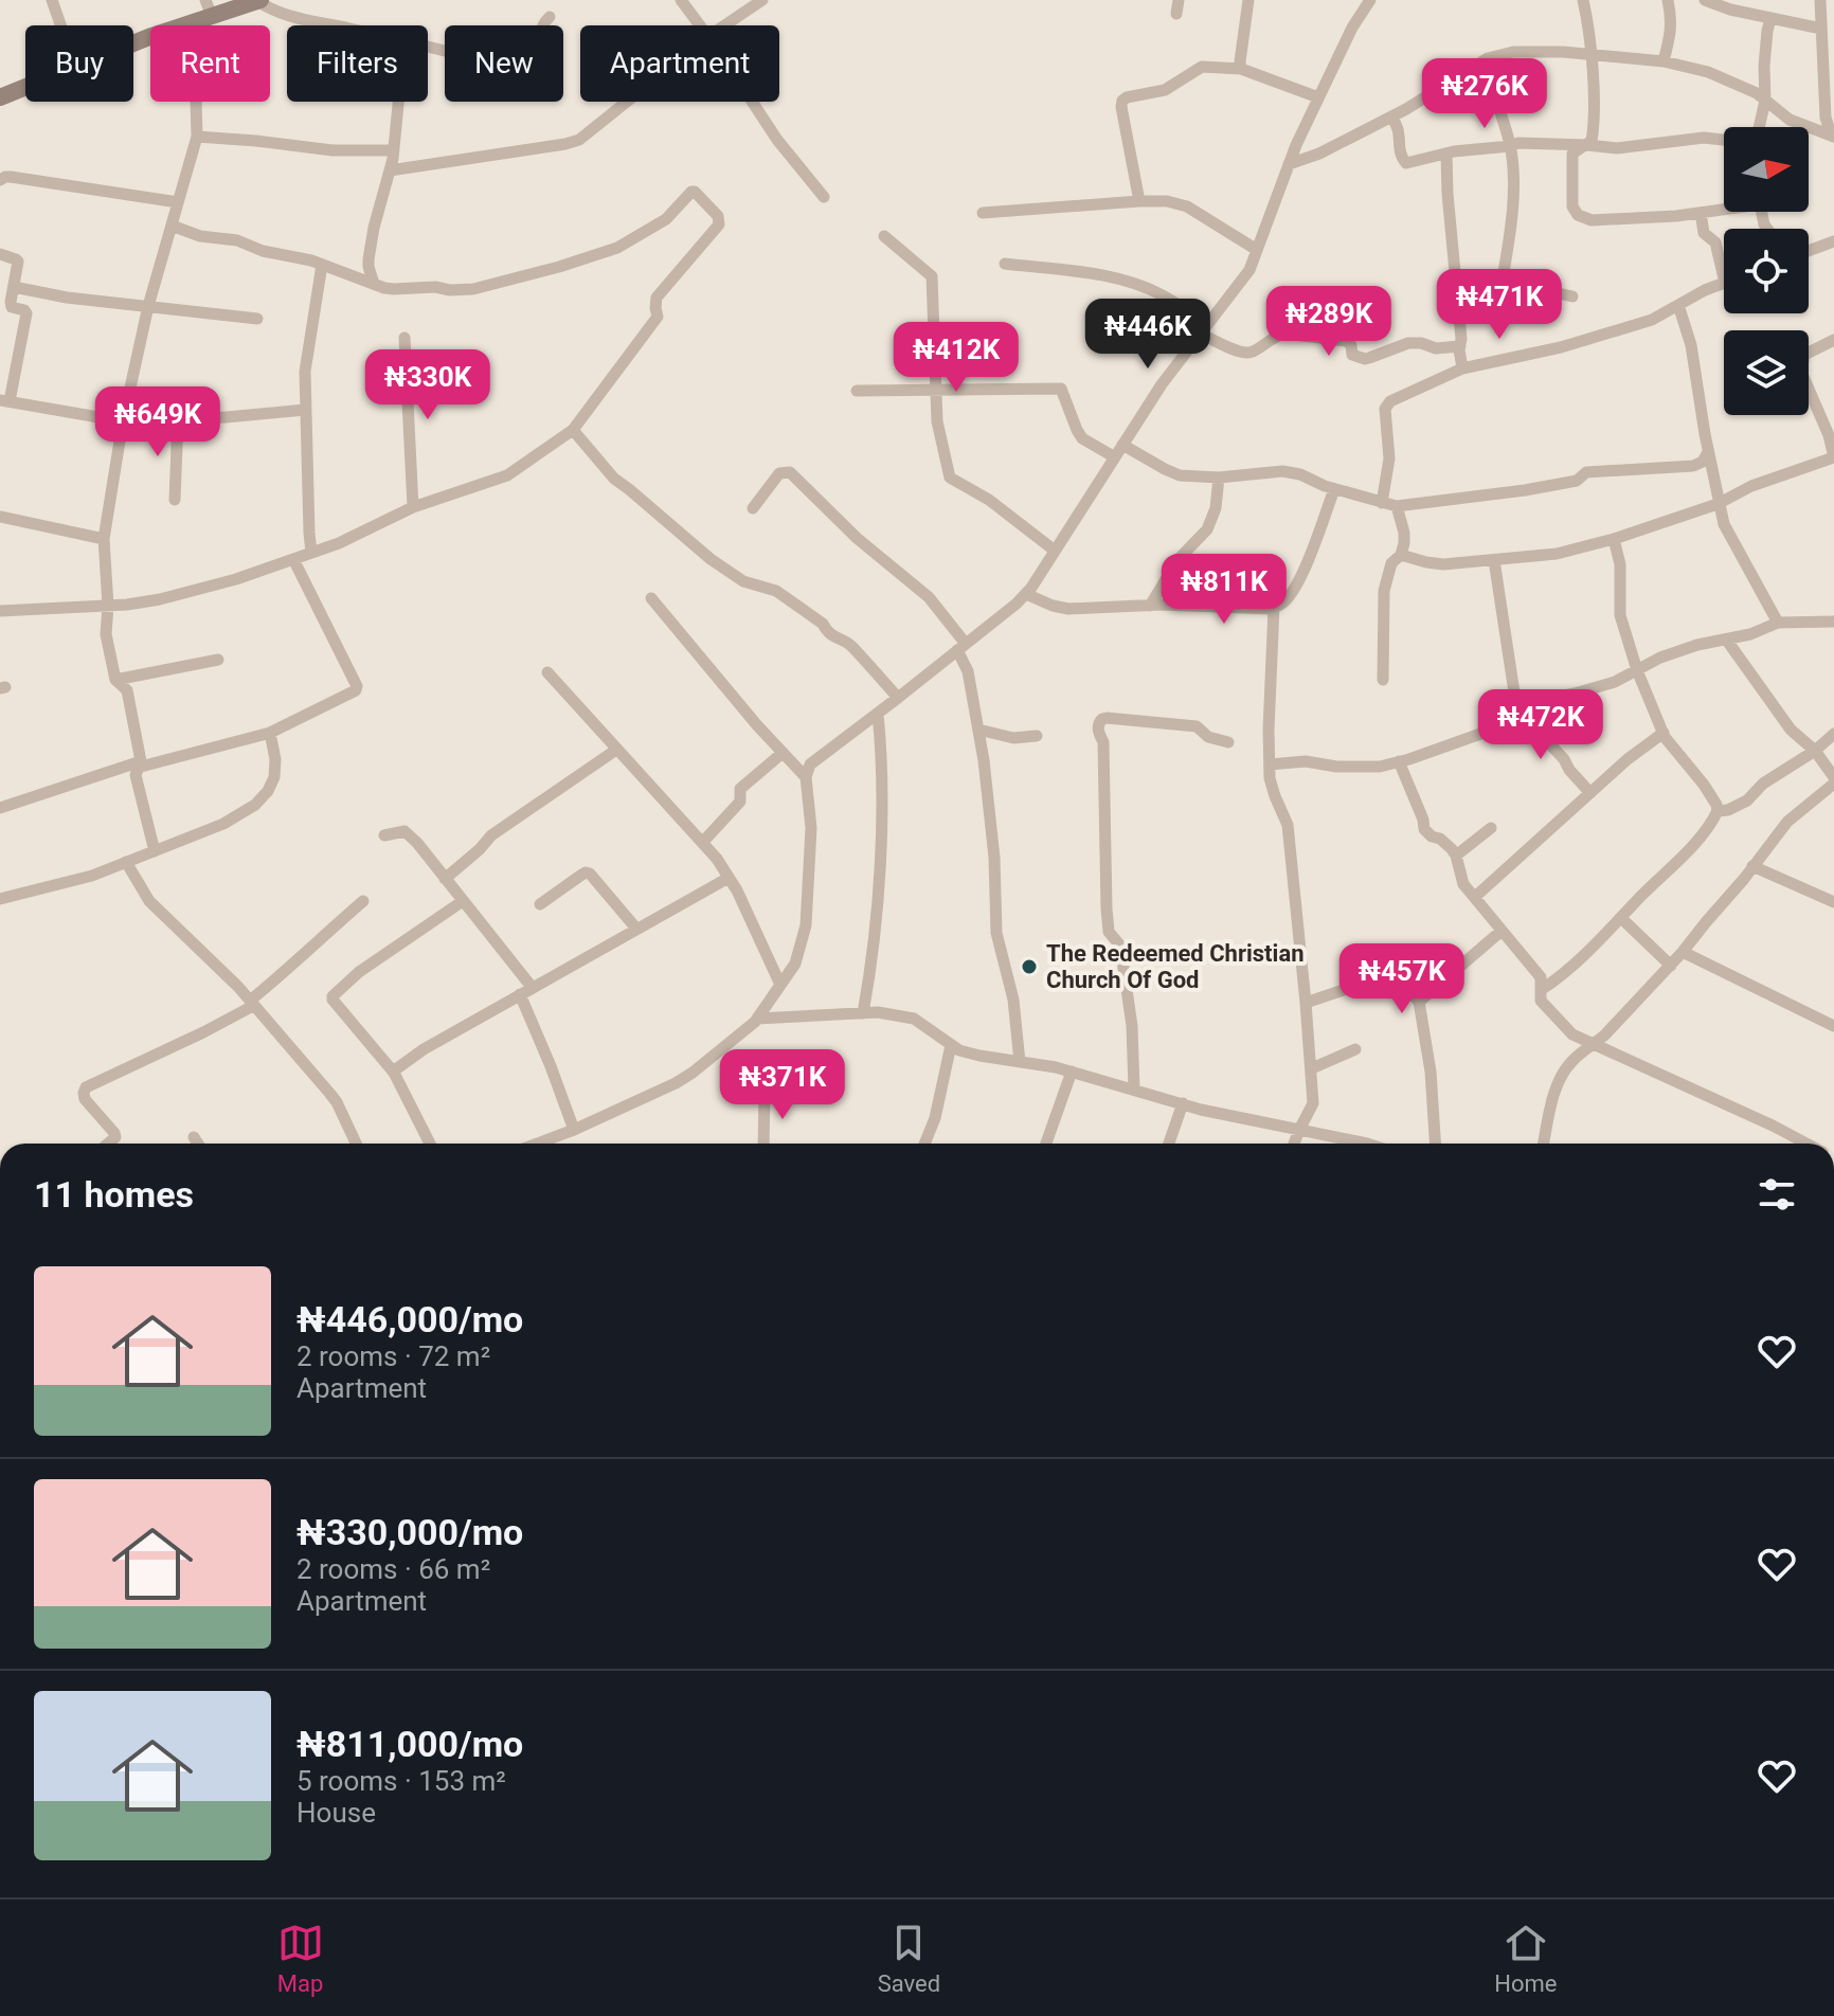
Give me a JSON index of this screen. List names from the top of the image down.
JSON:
{
  "places": ["The Redeemed Christian Church Of God"],
  "north": "right",
  "page": {
    "chip": [
      "Buy",
      "Rent",
      "Filters",
      "New",
      "Apartment"
    ],
    "price": [
      "₦276K",
      "₦471K",
      "₦289K",
      "₦446K",
      "₦412K",
      "₦330K",
      "₦649K",
      "₦811K",
      "₦472K",
      "₦457K",
      "₦371K"
    ],
    "heading": "11 homes",
    "list": [
      {
        "name": "₦446,000/mo",
        "note": "2 rooms · 72 m² · Apartment"
      },
      {
        "name": "₦330,000/mo",
        "note": "2 rooms · 66 m² · Apartment"
      },
      {
        "name": "₦811,000/mo",
        "note": "5 rooms · 153 m² · House"
      }
    ],
    "tabs": ["Map", "Saved", "Home"]
  }
}
